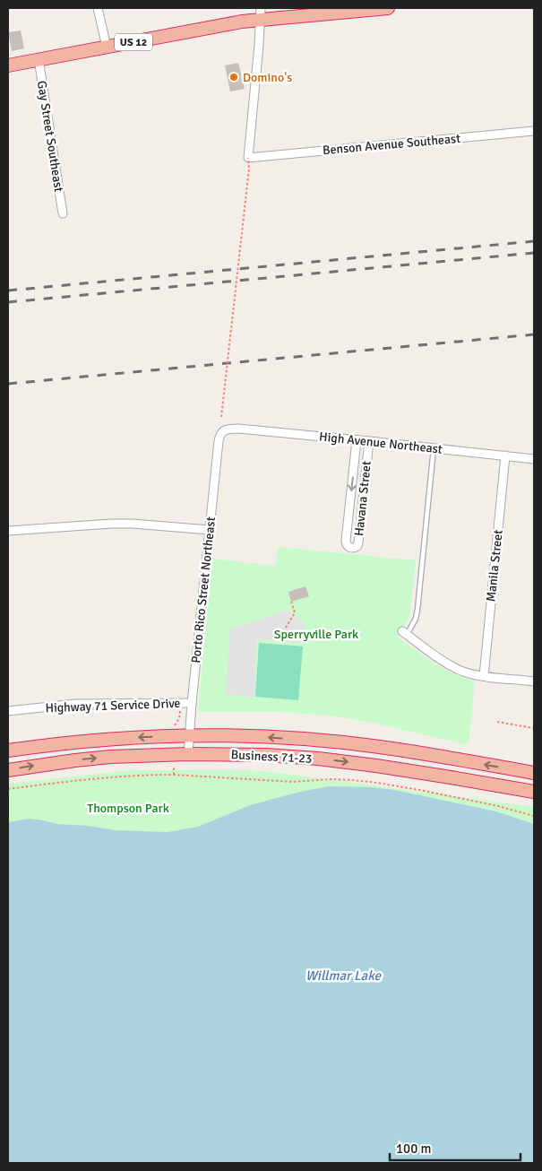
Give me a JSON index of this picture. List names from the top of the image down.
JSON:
{
  "streets": {
    "highway": ["US 12", "Business 71-23"],
    "street": [
      "Gay Street Southeast",
      "Benson Avenue Southeast",
      "High Avenue Northeast",
      "Havana Street",
      "Manila Street",
      "Porto Rico Street Northeast",
      "Highway 71 Service Drive"
    ]
  },
  "crossings": [
    ["US 12", "Gay Street Southeast"],
    ["High Avenue Northeast", "Havana Street"],
    ["High Avenue Northeast", "Manila Street"],
    ["High Avenue Northeast", "Porto Rico Street Northeast"],
    ["Porto Rico Street Northeast", "Highway 71 Service Drive"],
    ["Porto Rico Street Northeast", "Business 71-23"]
  ],
  "water": ["Willmar Lake"],
  "parks": ["Sperryville Park", "Thompson Park"],
  "places": ["Domino's"],
  "scale_bar": "100 m"
}
